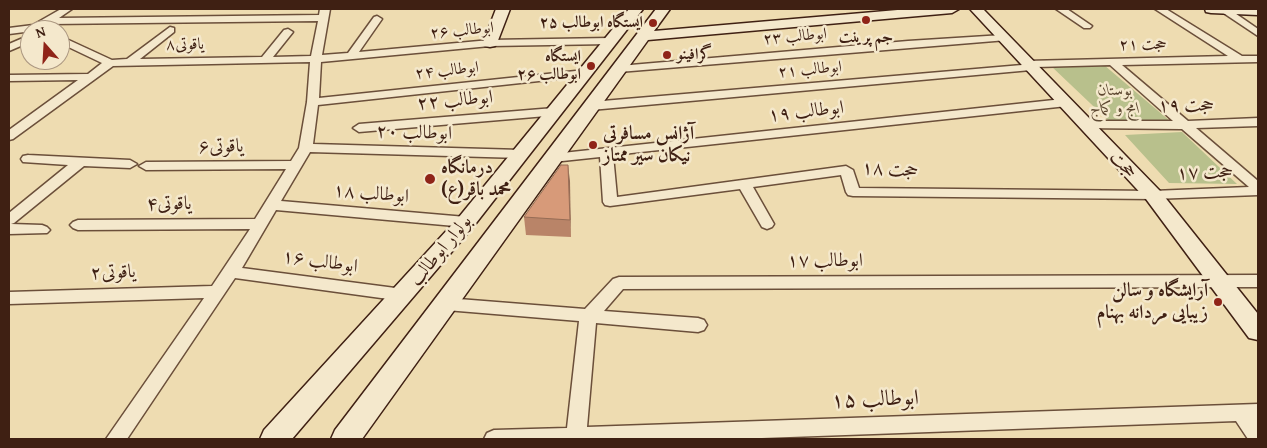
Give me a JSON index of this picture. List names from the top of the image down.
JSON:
{
  "streets": {
    "main road": ["حجت", "بولوار ابوطالب"],
    "street": [
      "ابوطالب ۲۶",
      "ابوطالب ۲۳",
      "یاقوتی۸",
      "حجت ۲۱",
      "ابوطالب ۲۱",
      "ابوطالب ۲۴",
      "ابوطالب ۲۲",
      "حجت ۱۹",
      "ابوطالب ۱۹",
      "ابوطالب ۲۰",
      "یاقوتی۶",
      "حجت ۱۸",
      "حجت ۱۷",
      "ابوطالب ۱۸",
      "یاقوتی۴",
      "ابوطالب ۱۷",
      "ابوطالب ۱۶",
      "یاقوتی۲",
      "ابوطالب ۱۵"
    ]
  },
  "crossings": [
    ["ابوطالب ۲۶", "یاقوتی۸"],
    ["ابوطالب ۲۶", "بولوار ابوطالب"],
    ["ابوطالب ۲۳", "حجت"],
    ["ابوطالب ۲۳", "بولوار ابوطالب"],
    ["حجت ۲۱", "ابوطالب ۲۱"],
    ["حجت ۲۱", "حجت"],
    ["ابوطالب ۲۱", "حجت"],
    ["ابوطالب ۲۱", "بولوار ابوطالب"],
    ["ابوطالب ۲۴", "بولوار ابوطالب"],
    ["ابوطالب ۲۲", "بولوار ابوطالب"],
    ["حجت ۱۹", "حجت"],
    ["ابوطالب ۱۹", "حجت"],
    ["ابوطالب ۱۹", "حجت ۱۸"],
    ["ابوطالب ۱۹", "بولوار ابوطالب"],
    ["ابوطالب ۲۰", "بولوار ابوطالب"],
    ["حجت", "حجت ۱۸"],
    ["حجت", "حجت ۱۷"],
    ["حجت", "ابوطالب ۱۷"],
    ["حجت ۱۸", "حجت ۱۷"],
    ["ابوطالب ۱۸", "بولوار ابوطالب"],
    ["بولوار ابوطالب", "ابوطالب ۱۶"]
  ],
  "parks": ["بوستان امج و کماج"],
  "places": [
    "جم پرینت",
    "ایستگاه ابوطالب ۲۵",
    "گرافینو",
    "ایستگاه ابوطالب ۲۶",
    "آژانس مسافرتی نیکان سیر ممتاز",
    "درمانگاه محمد باقر(ع)",
    "آرایشگاه و سالن زیبایی مردانه بهنام"
  ],
  "north": "top"
}
